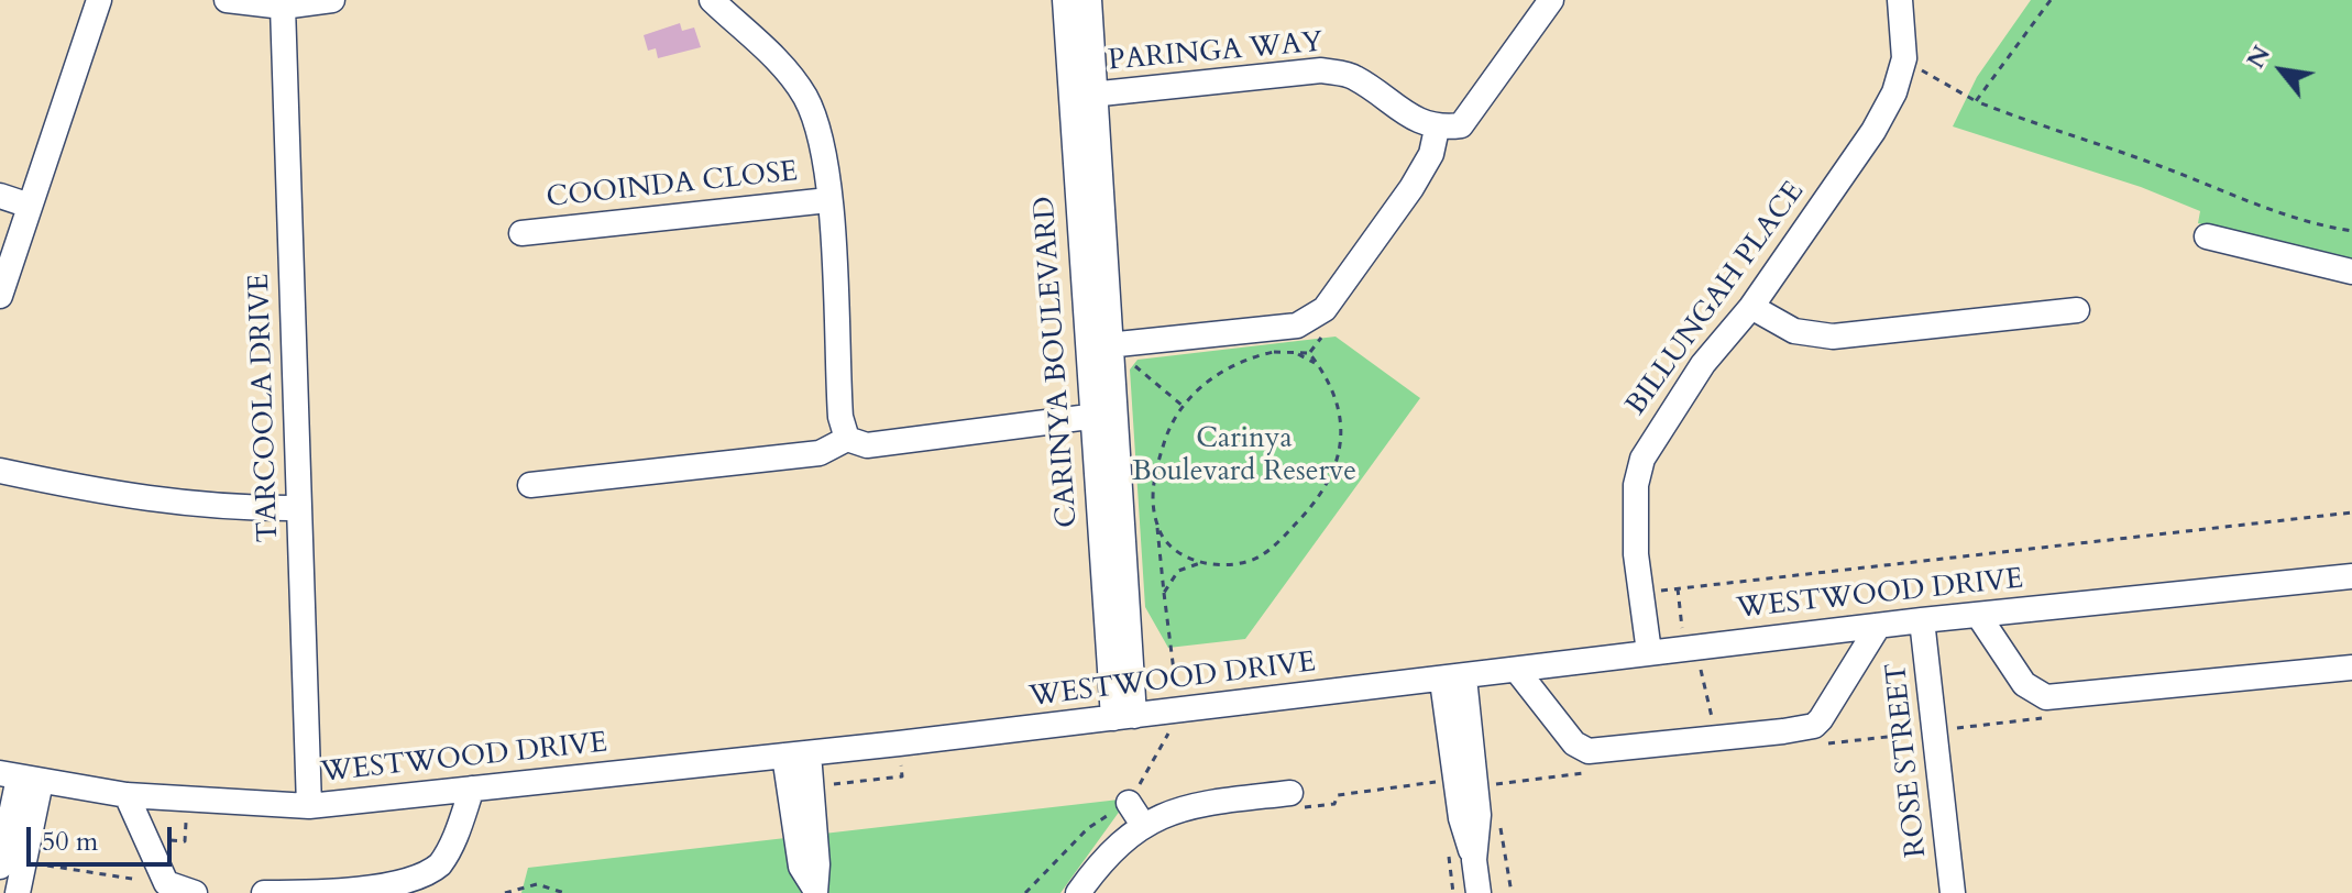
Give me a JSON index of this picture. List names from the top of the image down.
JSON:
{
  "streets": {
    "street": [
      "PARINGA WAY",
      "COOINDA CLOSE",
      "BILLUNGAH PLACE",
      "CARINYA BOULEVARD",
      "TARCOOLA DRIVE",
      "WESTWOOD DRIVE",
      "ROSE STREET"
    ]
  },
  "crossings": [
    ["PARINGA WAY", "CARINYA BOULEVARD"],
    ["BILLUNGAH PLACE", "WESTWOOD DRIVE"],
    ["CARINYA BOULEVARD", "WESTWOOD DRIVE"],
    ["TARCOOLA DRIVE", "WESTWOOD DRIVE"],
    ["WESTWOOD DRIVE", "ROSE STREET"]
  ],
  "parks": ["Carinya Boulevard Reserve"],
  "scale_bar": "50 m",
  "north": "top left"
}
